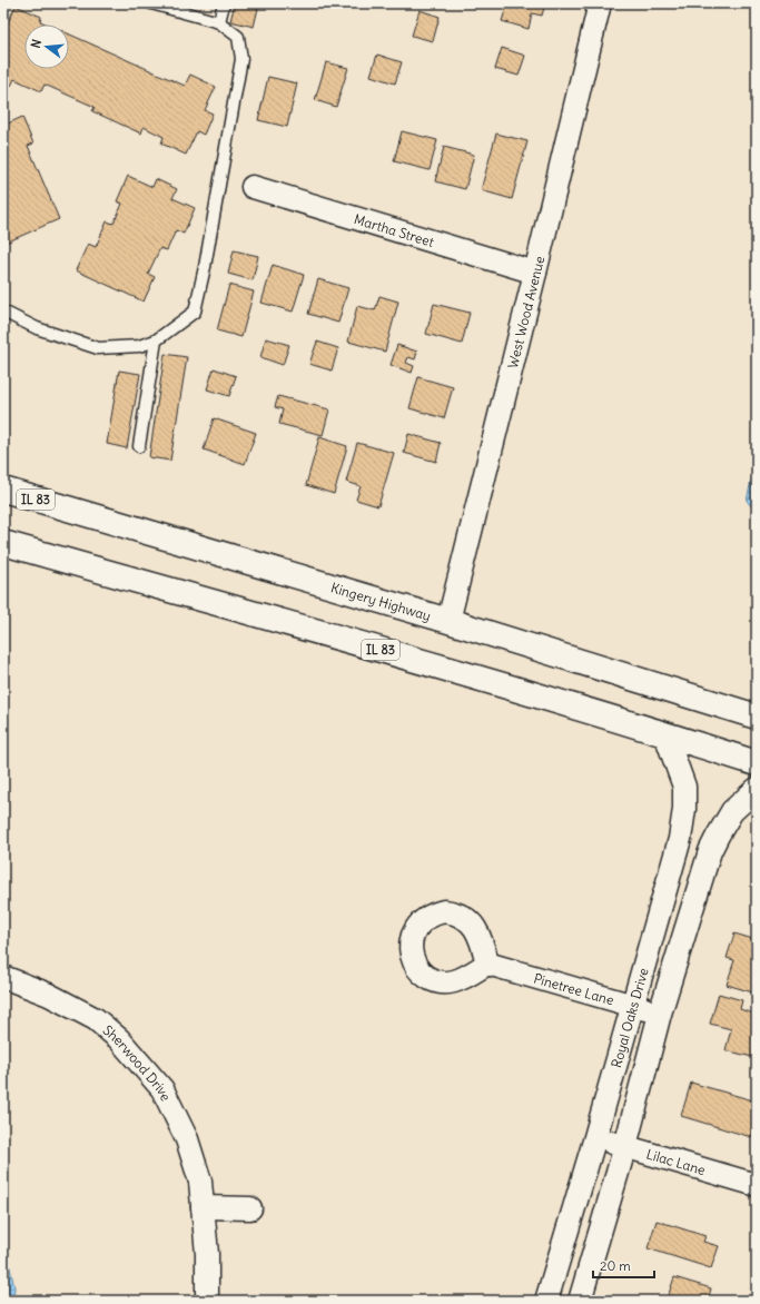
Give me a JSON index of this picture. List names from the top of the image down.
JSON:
{
  "streets": {
    "highway": ["IL 83", "Kingery Highway"],
    "street": [
      "Martha Street",
      "West Wood Avenue",
      "Pinetree Lane",
      "Royal Oaks Drive",
      "Sherwood Drive",
      "Lilac Lane"
    ]
  },
  "crossings": [
    ["Martha Street", "West Wood Avenue"],
    ["West Wood Avenue", "Kingery Highway"],
    ["IL 83", "Royal Oaks Drive"],
    ["Pinetree Lane", "Royal Oaks Drive"],
    ["Royal Oaks Drive", "Lilac Lane"]
  ],
  "scale_bar": "20 m",
  "north": "left"
}
